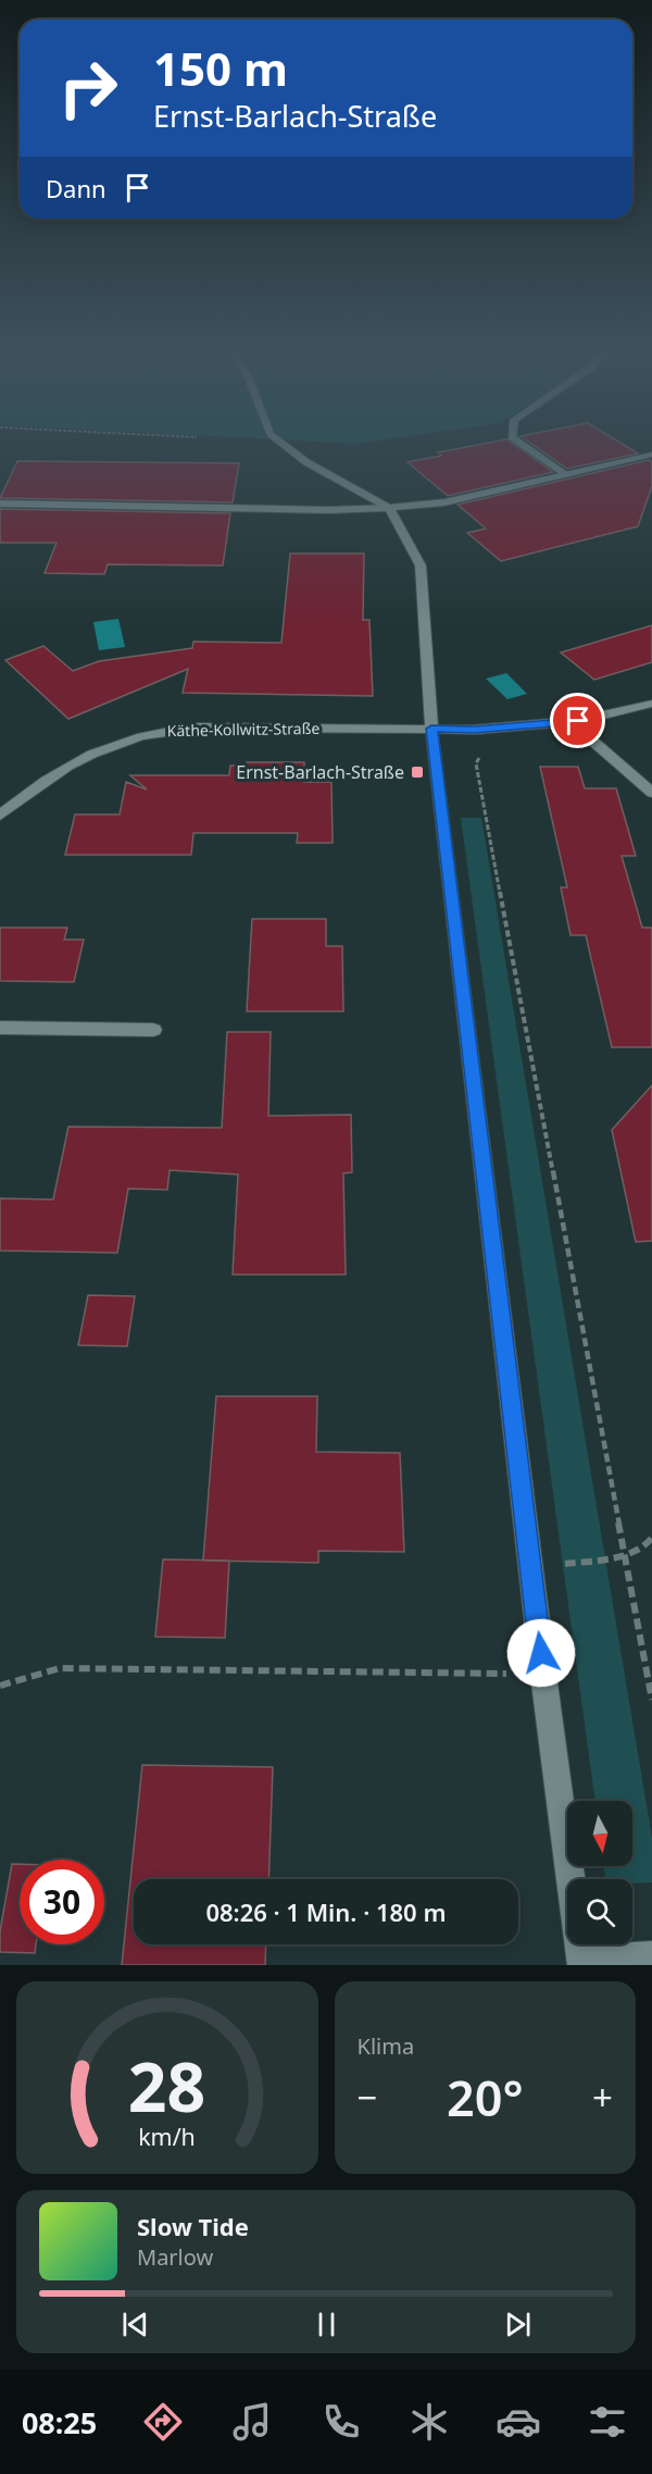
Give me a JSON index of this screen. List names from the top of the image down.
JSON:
{
  "streets": {
    "street": ["Käthe-Kollwitz-Straße"]
  },
  "places": {
    "transit": ["Ernst-Barlach-Straße"]
  },
  "north": "bottom",
  "page": {
    "turn": ["150 m", "Ernst-Barlach-Straße"],
    "then": "Dann",
    "limit": "30",
    "trip": "08:26 · 1 Min. · 180 m",
    "tile": "Klima",
    "heat": ["−", "20°", "+"],
    "song": ["Slow Tide", "Marlow"],
    "tabs": "08:25",
    "gauge": ["28", "km/h"]
  }
}
